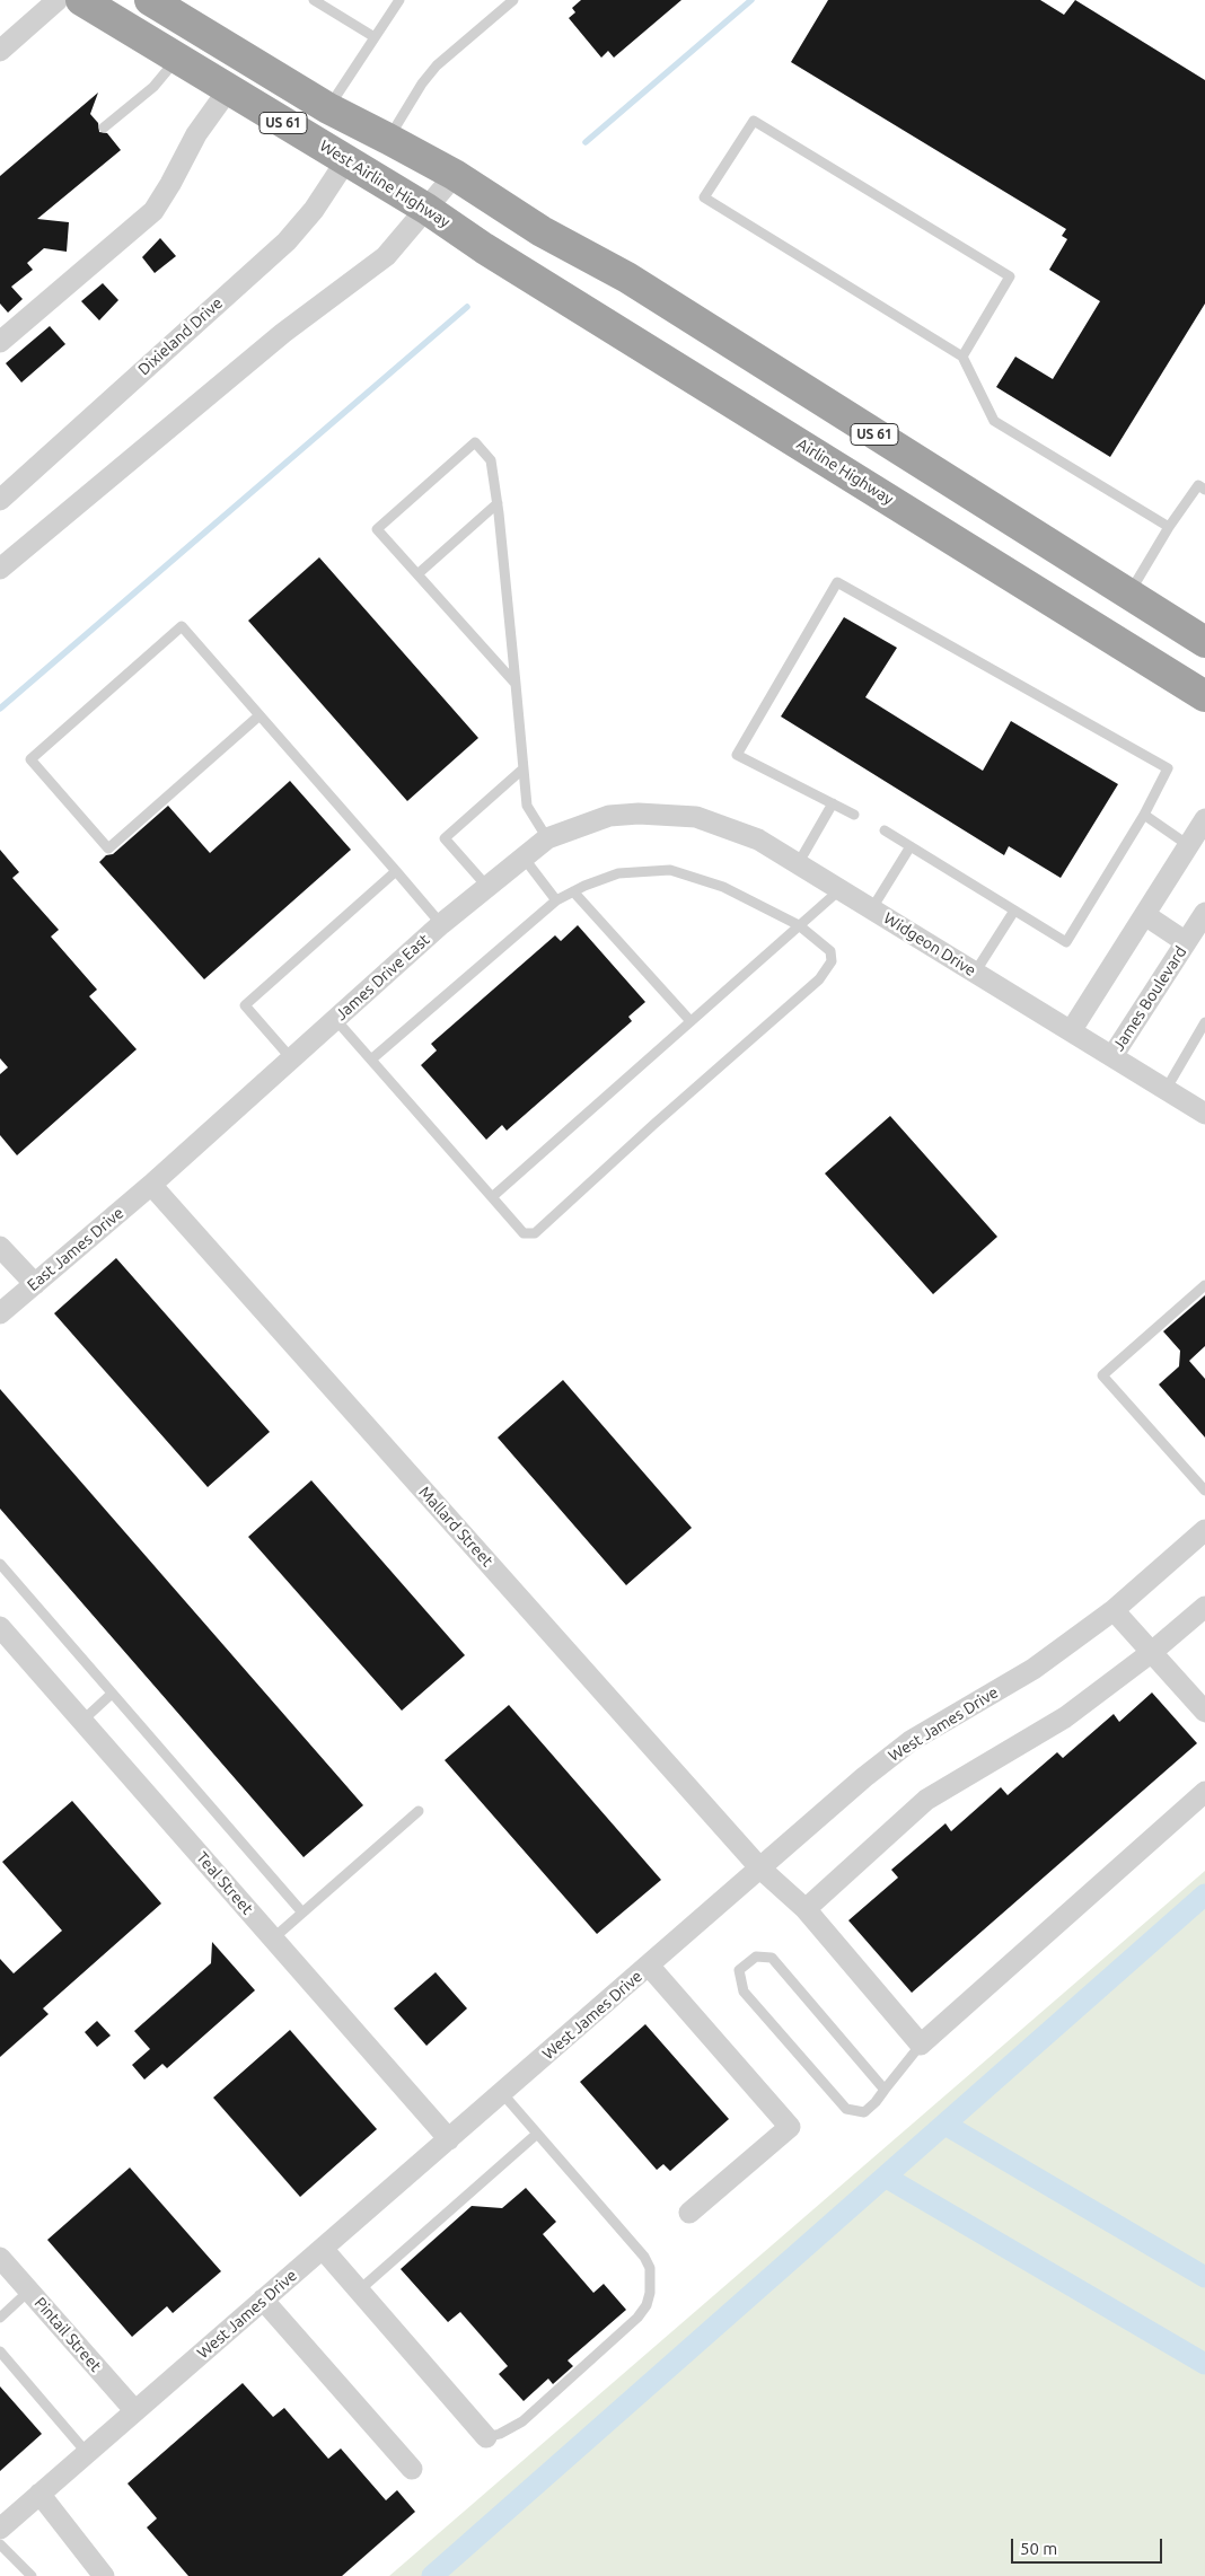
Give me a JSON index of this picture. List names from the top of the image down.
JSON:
{
  "streets": {
    "highway": ["US 61", "West Airline Highway", "Airline Highway"],
    "street": [
      "Dixieland Drive",
      "Widgeon Drive",
      "James Drive East",
      "James Boulevard",
      "East James Drive",
      "Mallard Street",
      "West James Drive",
      "Teal Street",
      "Pintail Street"
    ]
  },
  "crossings": [
    ["West Airline Highway", "Dixieland Drive"],
    ["West Airline Highway", "Airline Highway"],
    ["Widgeon Drive", "James Drive East"],
    ["Widgeon Drive", "James Boulevard"],
    ["James Drive East", "East James Drive"],
    ["James Drive East", "Mallard Street"],
    ["East James Drive", "Mallard Street"],
    ["Mallard Street", "West James Drive"],
    ["West James Drive", "Teal Street"],
    ["West James Drive", "Pintail Street"]
  ],
  "scale_bar": "50 m"
}
